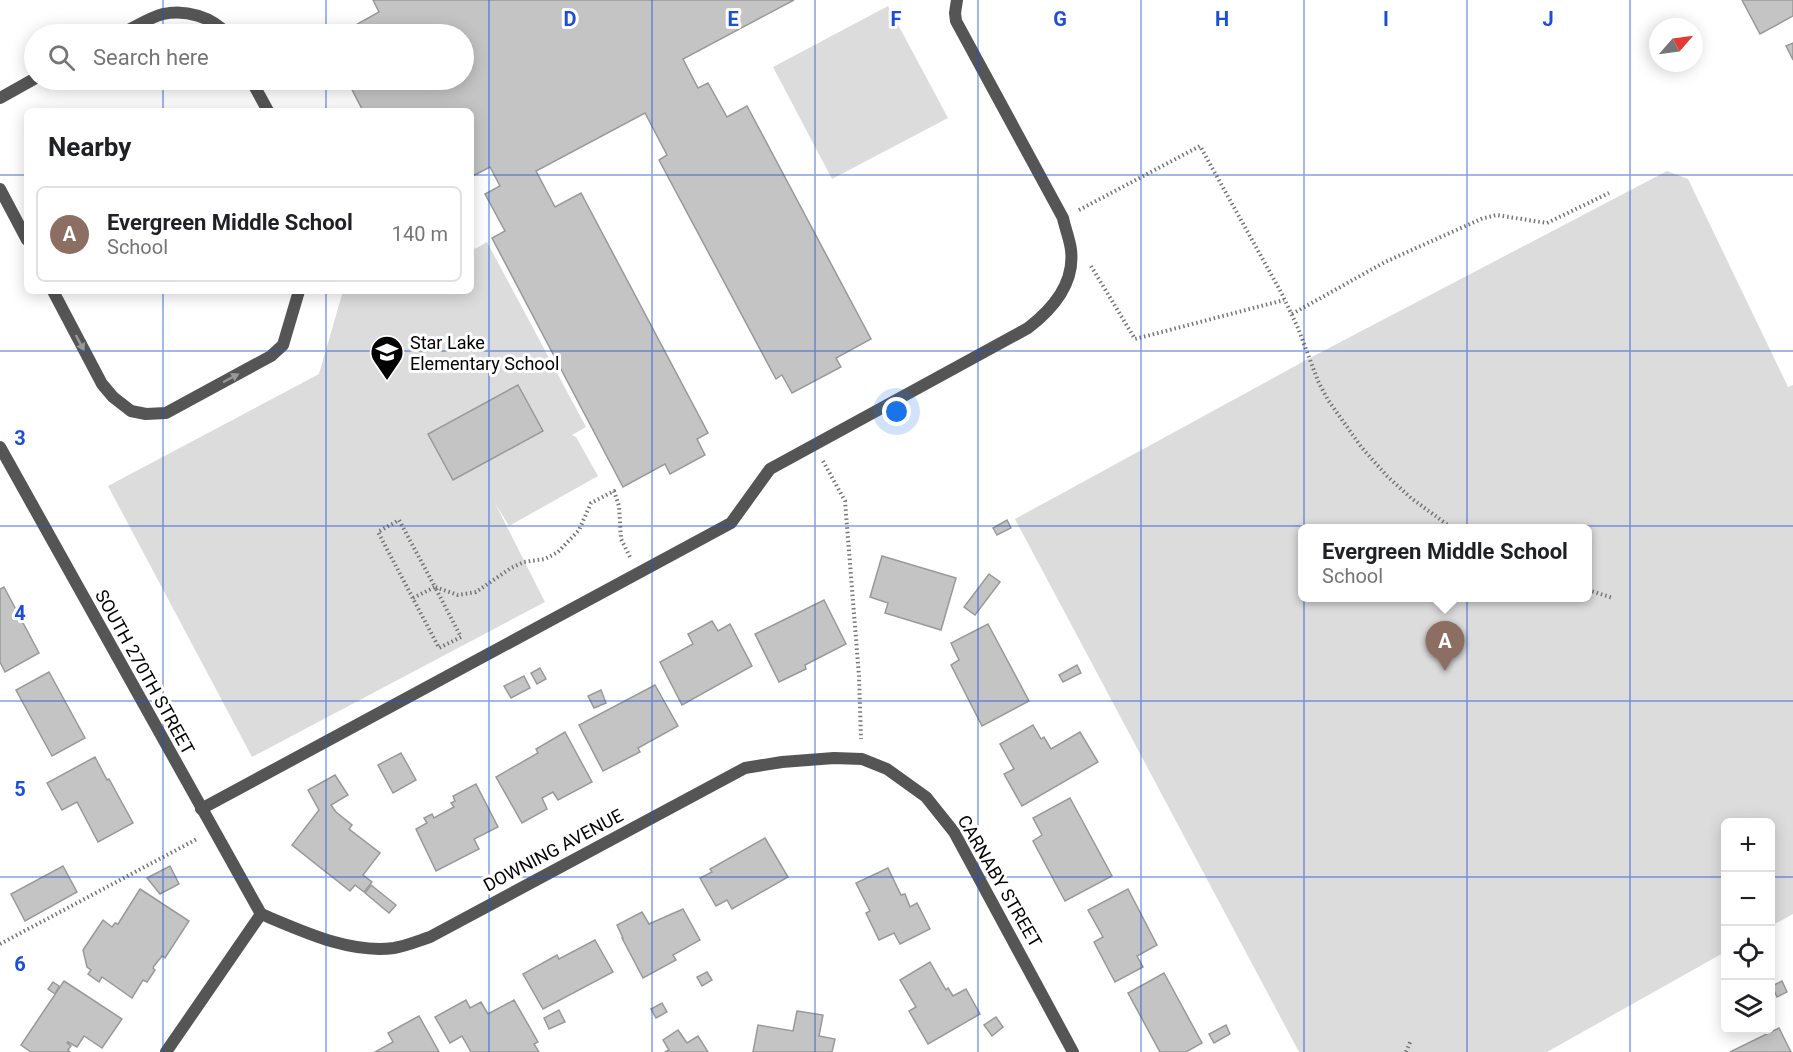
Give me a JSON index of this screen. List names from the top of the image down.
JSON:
{
  "streets": {
    "street": ["SOUTH 270TH STREET", "DOWNING AVENUE", "CARNABY STREET"]
  },
  "crossings": [
    ["SOUTH 270TH STREET", "DOWNING AVENUE"],
    ["DOWNING AVENUE", "CARNABY STREET"]
  ],
  "places": {
    "school or university": ["Star Lake Elementary School"]
  },
  "north": "top right",
  "page": {
    "search": "Search here",
    "heading": "Nearby",
    "list": [
      {
        "mark": "A",
        "name": "Evergreen Middle School",
        "note": "School",
        "value": "140 m"
      }
    ],
    "popup": ["Evergreen Middle School", "School"],
    "pins": "A",
    "map_buttons": ["+", "−"]
  },
  "grid": {
    "columns": [
      "D",
      "E",
      "F",
      "G",
      "H",
      "I",
      "J"
    ],
    "rows": [
      "3",
      "4",
      "5",
      "6"
    ]
  }
}
